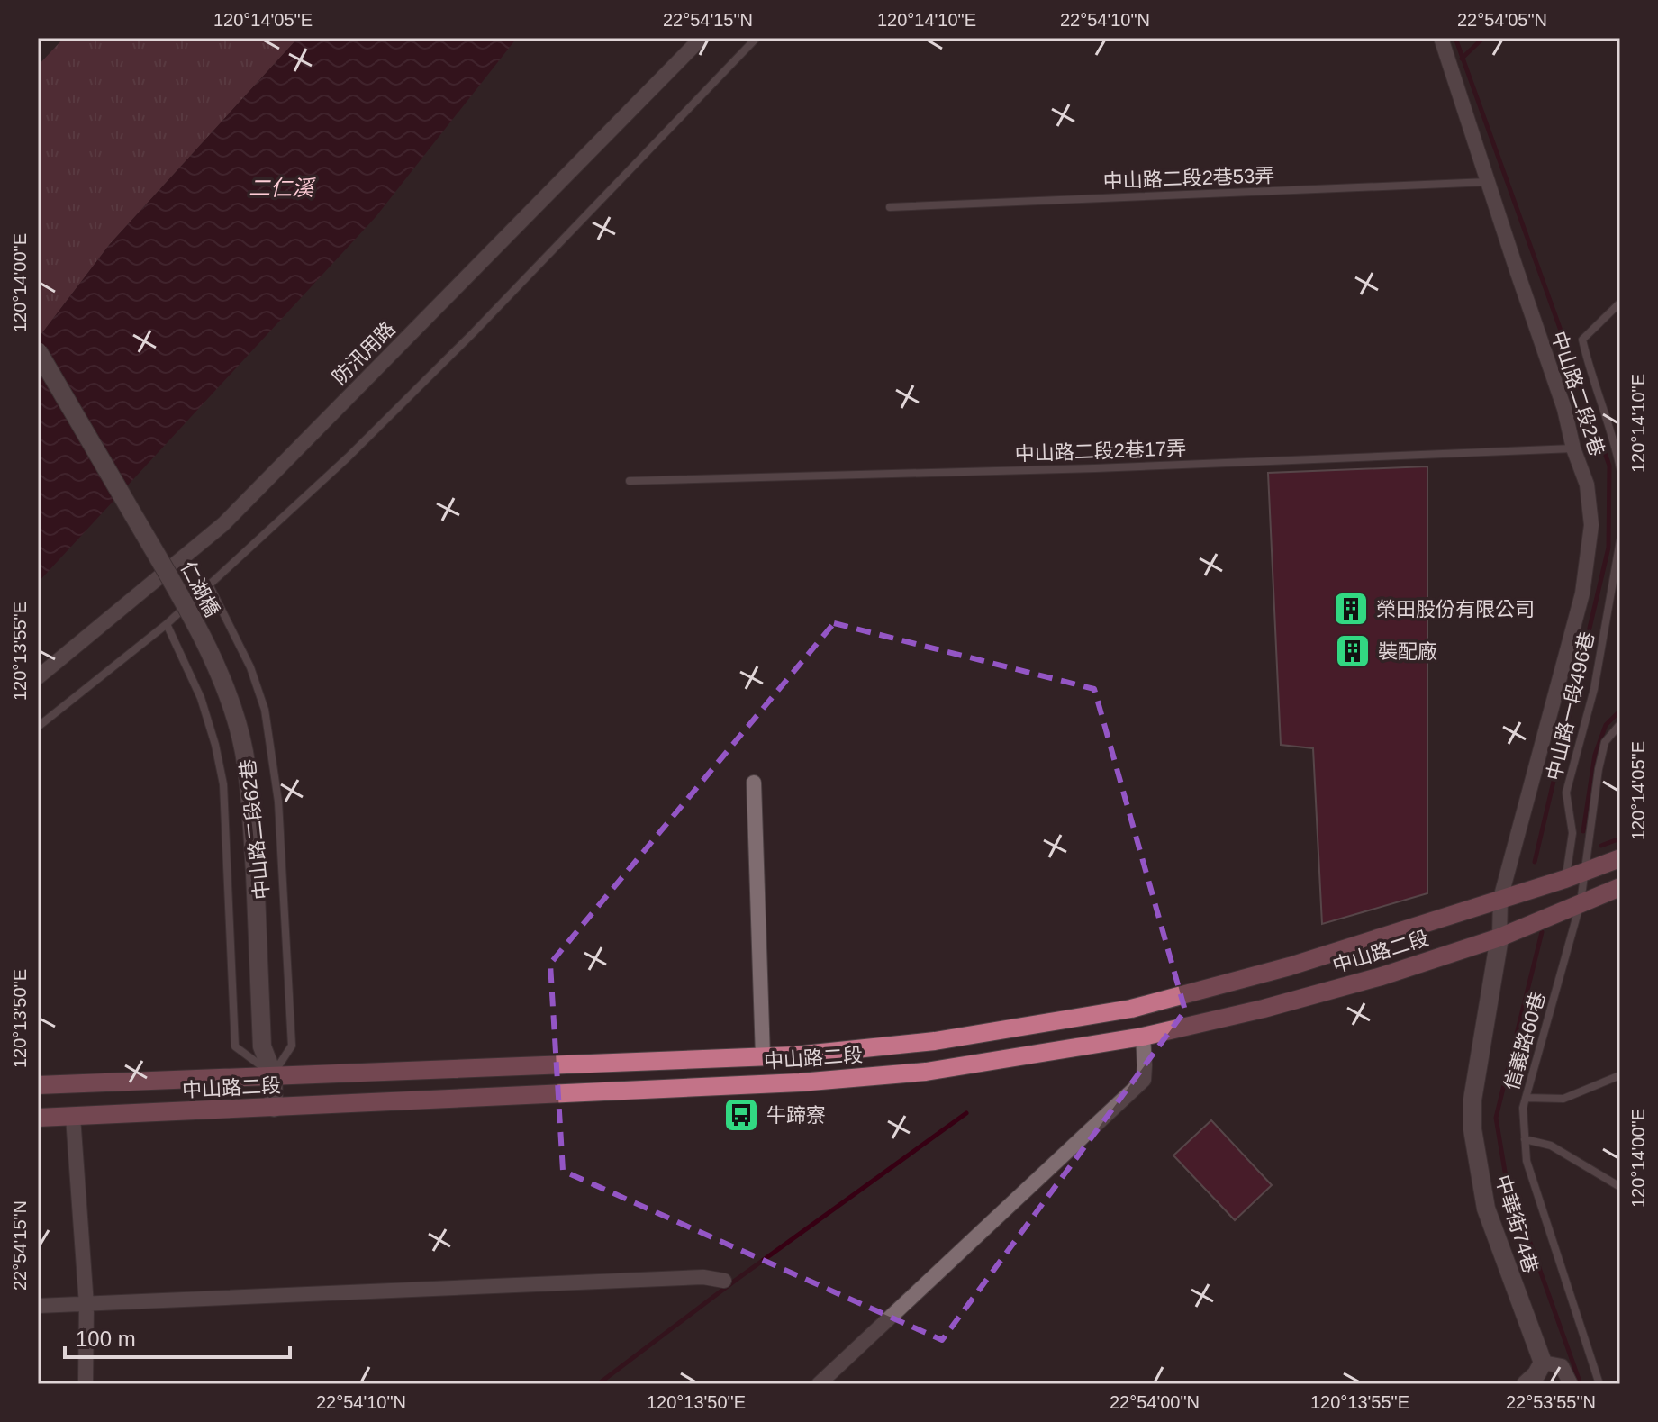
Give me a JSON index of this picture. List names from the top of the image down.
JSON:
{
  "streets": {
    "main road": ["中山路二段"],
    "street": [
      "防汛用路",
      "中山路二段2巷",
      "仁湖橋",
      "中山路二段62巷",
      "中華街74巷"
    ],
    "lane": [
      "中山路二段2巷53弄",
      "中山路二段2巷17弄",
      "中山路一段496巷",
      "信義路60巷"
    ]
  },
  "crossings": [
    ["中山路二段2巷53弄", "中山路二段2巷"],
    ["中山路二段2巷", "中山路二段2巷17弄"],
    ["中山路二段2巷", "中山路二段"],
    ["中山路二段2巷", "中華街74巷"],
    ["仁湖橋", "中山路二段62巷"],
    ["中山路一段496巷", "中山路二段"],
    ["中山路二段62巷", "中山路二段"],
    ["中山路二段", "信義路60巷"],
    ["中山路二段", "中華街74巷"]
  ],
  "water": ["二仁溪"],
  "places": {
    "building": ["榮田股份有限公司", "裝配廠"],
    "bus stop": ["牛蹄寮"]
  },
  "scale_bar": "100 m",
  "coordinates": [
    "120°14'05\"E",
    "22°54'15\"N",
    "120°14'10\"E",
    "22°54'10\"N",
    "22°54'05\"N",
    "120°14'00\"E",
    "120°13'55\"E",
    "120°13'50\"E",
    "22°54'00\"N",
    "22°53'55\"N"
  ]
}
